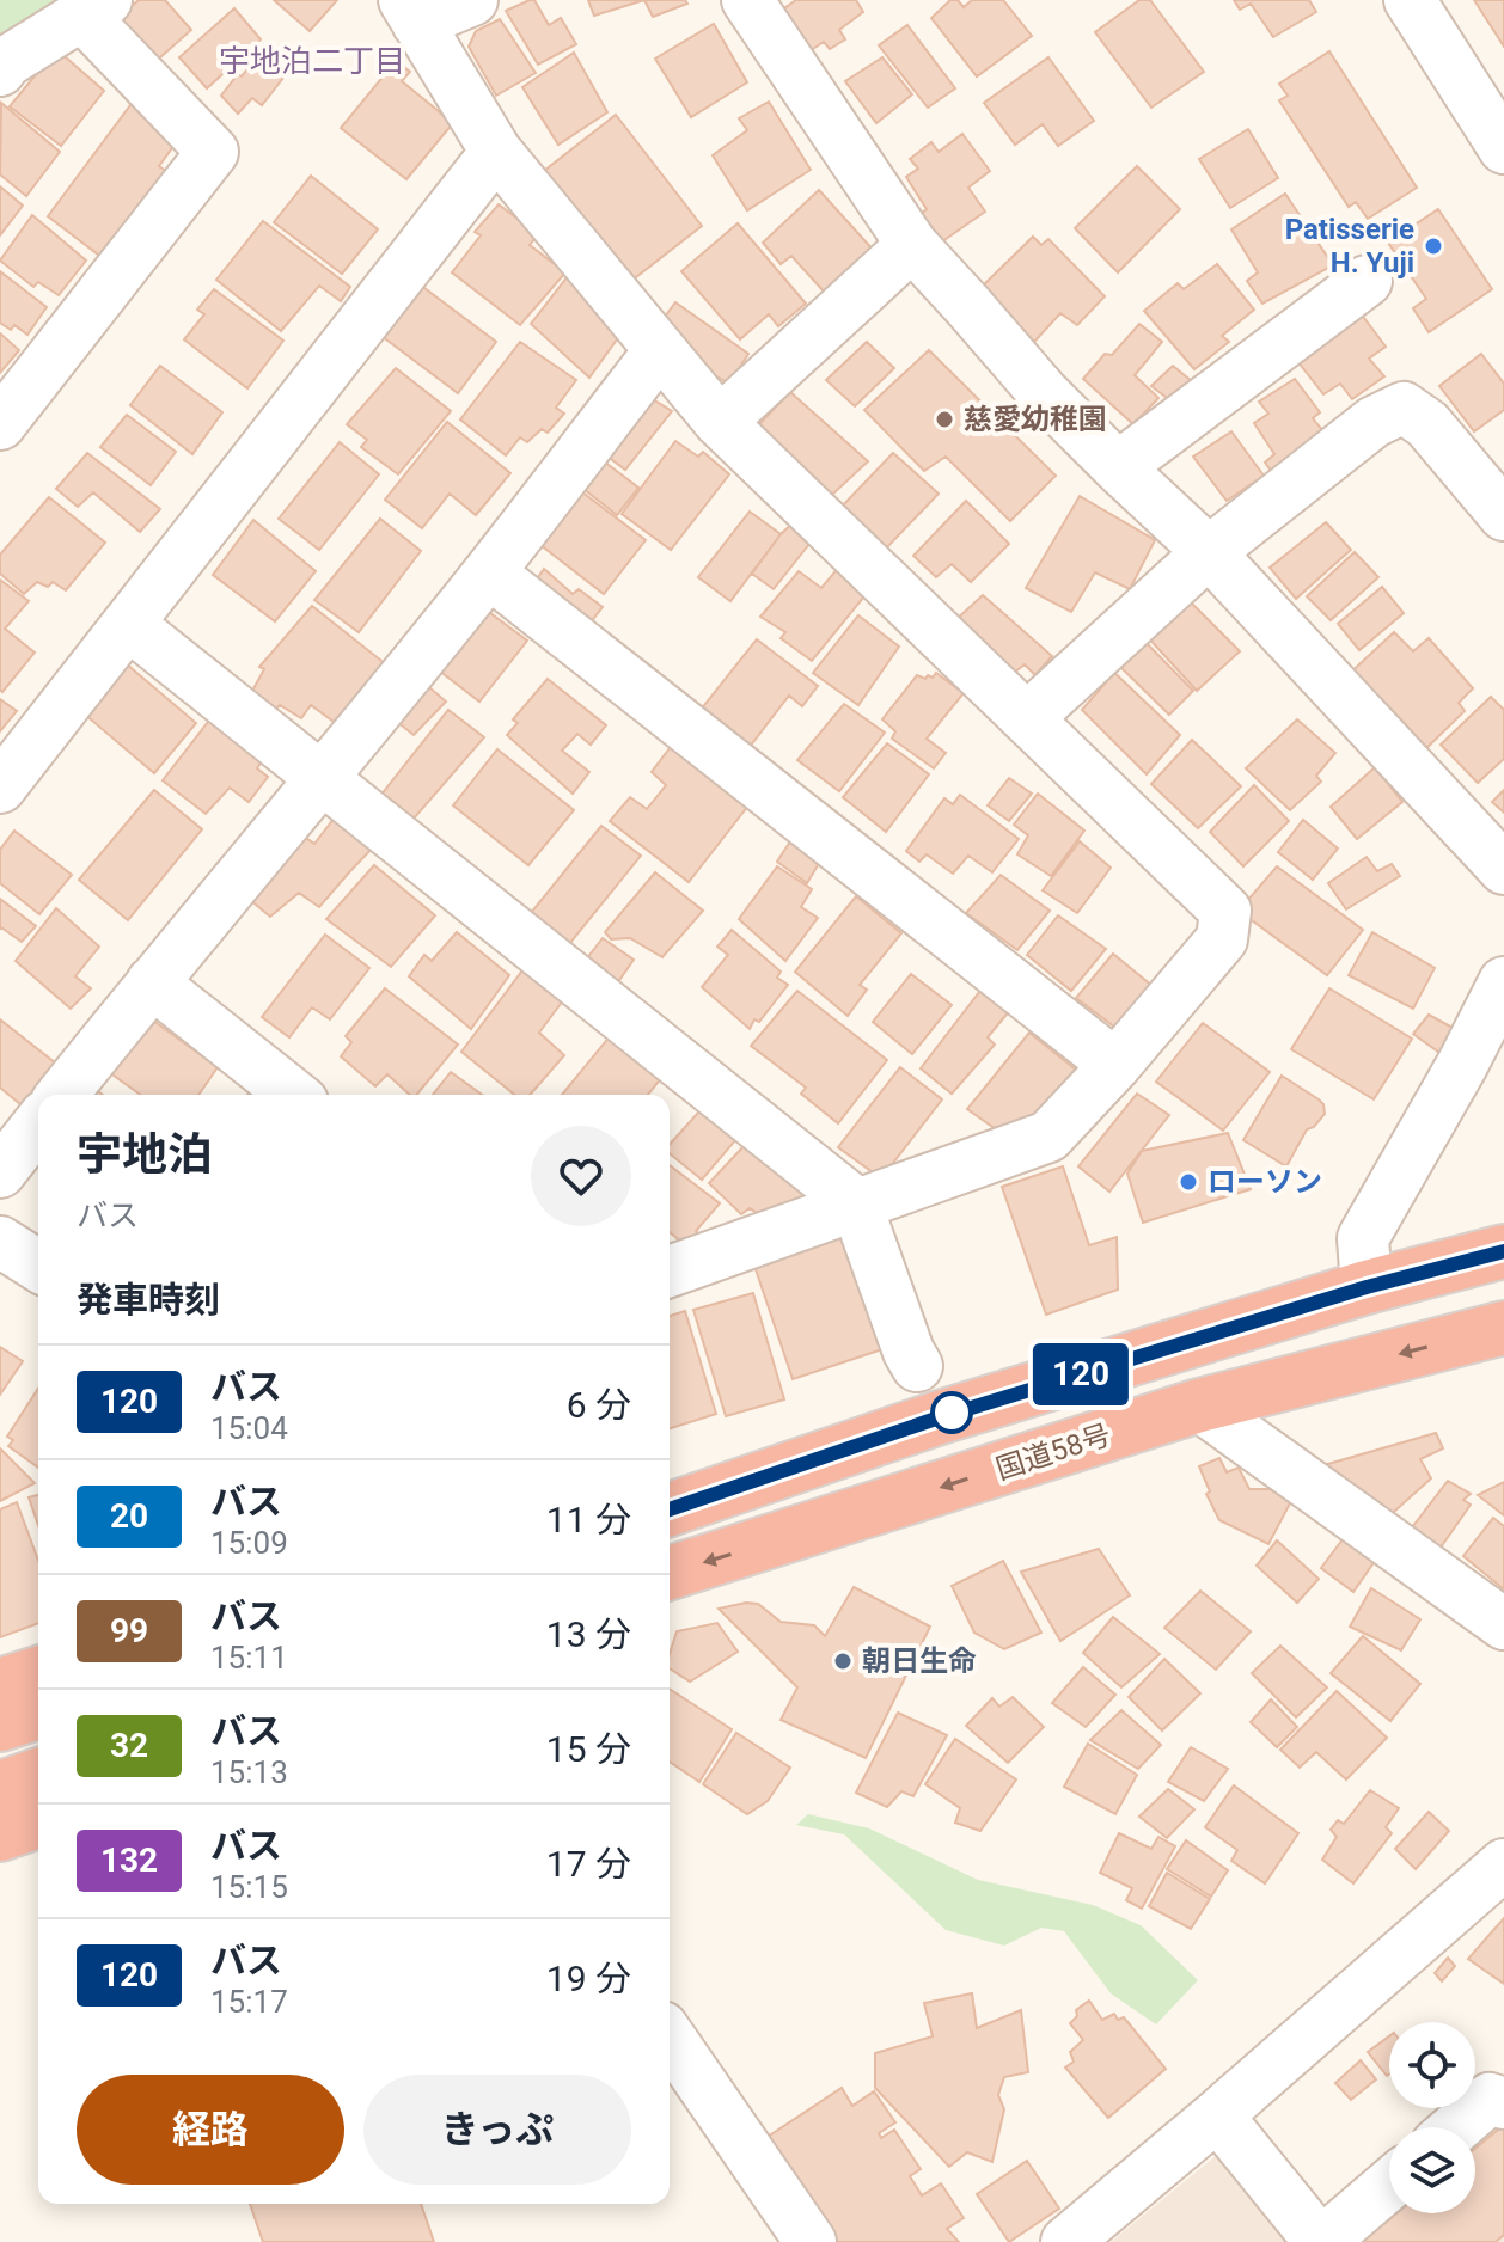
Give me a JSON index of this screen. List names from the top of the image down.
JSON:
{
  "streets": {
    "highway": ["国道58号"]
  },
  "districts": ["宇地泊二丁目"],
  "places": [
    "Patisserie H. Yuji",
    "慈愛幼稚園",
    "ローソン",
    "朝日生命"
  ],
  "lines": ["bus line 120"],
  "page": {
    "on_map": "120",
    "heading": [
      ["宇地泊", "バス"],
      "発車時刻"
    ],
    "list": [
      {
        "mark": "120",
        "name": "バス",
        "note": "15:04",
        "value": "6 分"
      },
      {
        "mark": "20",
        "name": "バス",
        "note": "15:09",
        "value": "11 分"
      },
      {
        "mark": "99",
        "name": "バス",
        "note": "15:11",
        "value": "13 分"
      },
      {
        "mark": "32",
        "name": "バス",
        "note": "15:13",
        "value": "15 分"
      },
      {
        "mark": "132",
        "name": "バス",
        "note": "15:15",
        "value": "17 分"
      },
      {
        "mark": "120",
        "name": "バス",
        "note": "15:17",
        "value": "19 分"
      }
    ],
    "buttons": ["経路", "きっぷ"]
  }
}
